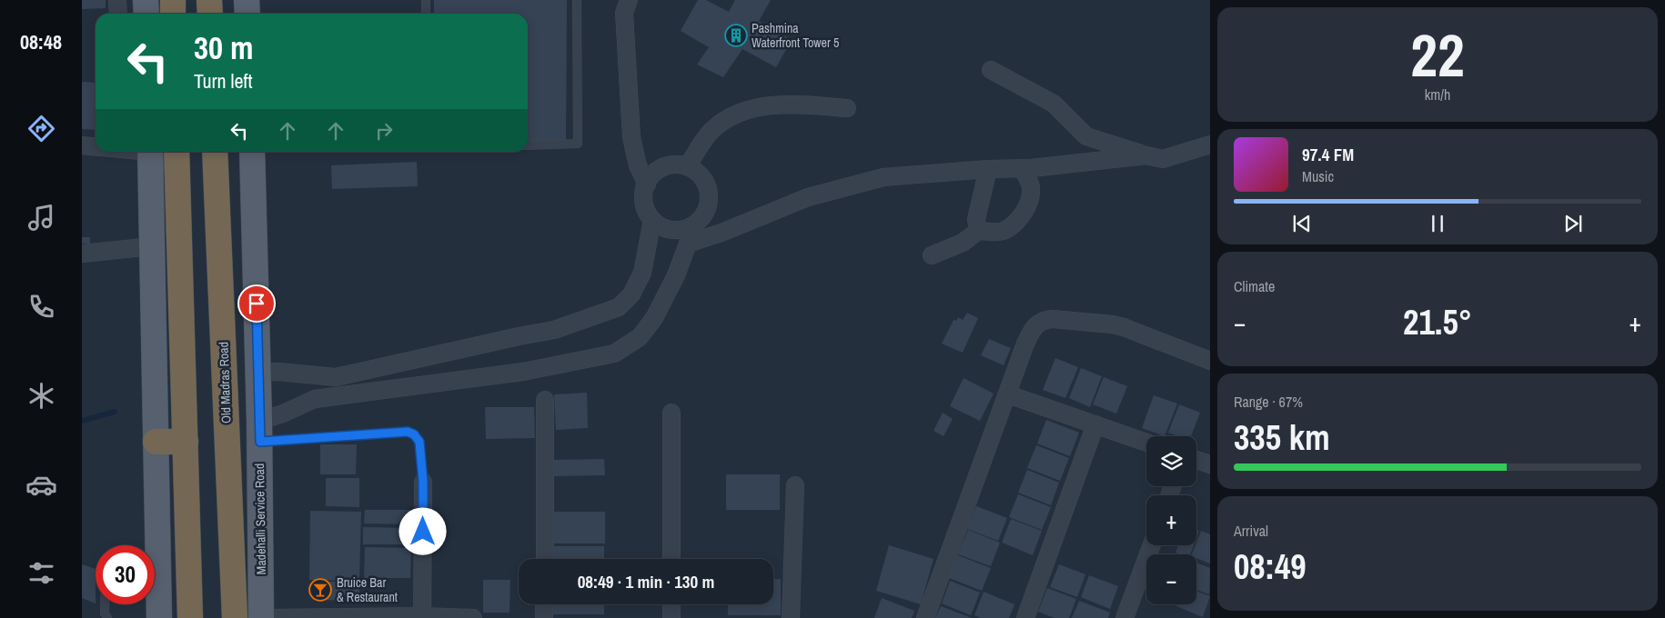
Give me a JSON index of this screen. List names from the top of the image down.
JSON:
{
  "streets": {
    "highway": ["Old Madras Road"],
    "main road": ["Madehalli Service Road"]
  },
  "places": {
    "building": ["Pashmina Waterfront Tower 5"],
    "bar": ["Bruice Bar & Restaurant"]
  },
  "page": {
    "tabs": "08:48",
    "tile": [
      ["22", "km/h"],
      "Climate",
      ["Range · 67%", "335 km"],
      ["Arrival", "08:49"]
    ],
    "turn": ["30 m", "Turn left"],
    "song": ["97.4 FM", "Music"],
    "heat": ["−", "21.5°", "+"],
    "map_buttons": ["+", "−"],
    "limit": "30",
    "trip": "08:49 · 1 min · 130 m"
  }
}
